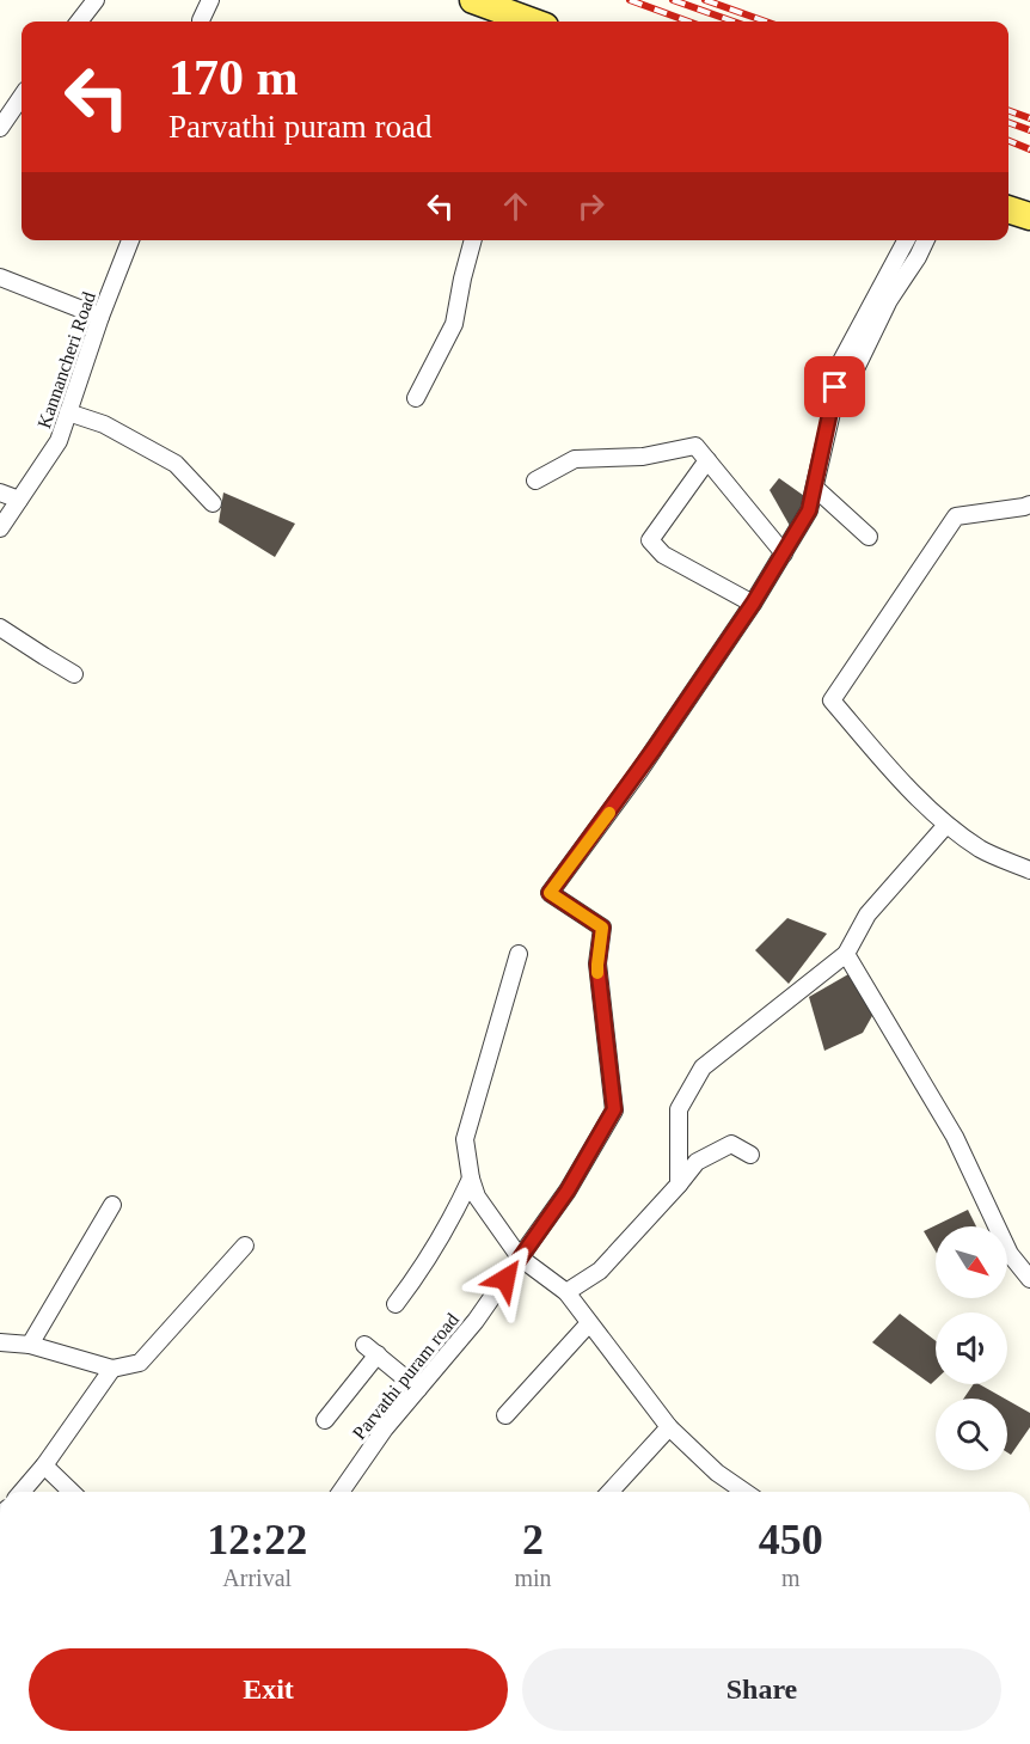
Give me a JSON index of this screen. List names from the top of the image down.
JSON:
{
  "streets": {
    "street": ["Kannancheri Road", "Parvathi puram road"]
  },
  "north": "bottom right",
  "page": {
    "turn": ["170 m", "Parvathi puram road"],
    "eta": [
      "12:22",
      "Arrival",
      "2",
      "min",
      "450",
      "m"
    ],
    "buttons": ["Exit", "Share"]
  }
}
